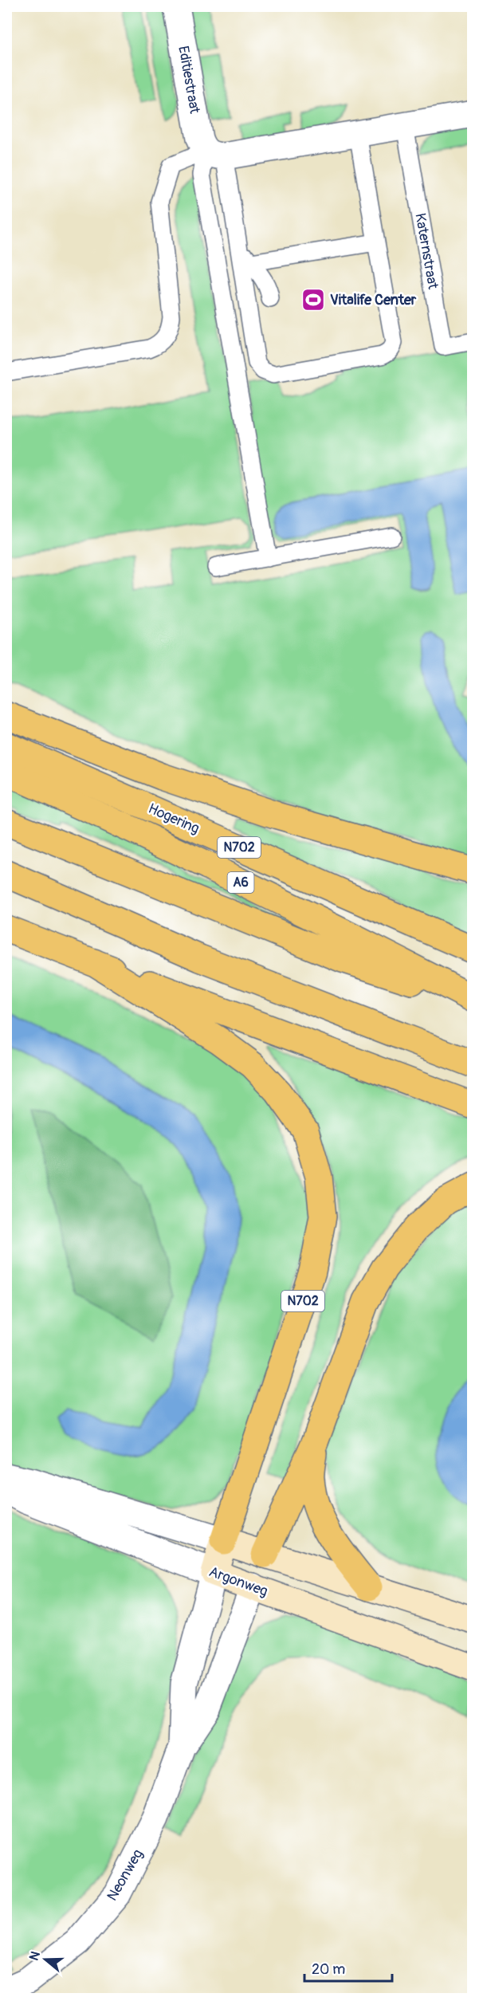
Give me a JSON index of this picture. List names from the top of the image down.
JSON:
{
  "streets": {
    "highway": ["Hogering", "N702", "A6"],
    "main road": ["Argonweg", "Neonweg"],
    "street": ["Editiestraat"],
    "lane": ["Katernstraat"]
  },
  "crossings": [
    ["N702", "Neonweg"],
    ["Argonweg", "Neonweg"]
  ],
  "places": {
    "sports": ["Vitalife Center"]
  },
  "scale_bar": "20 m",
  "north": "left"
}
